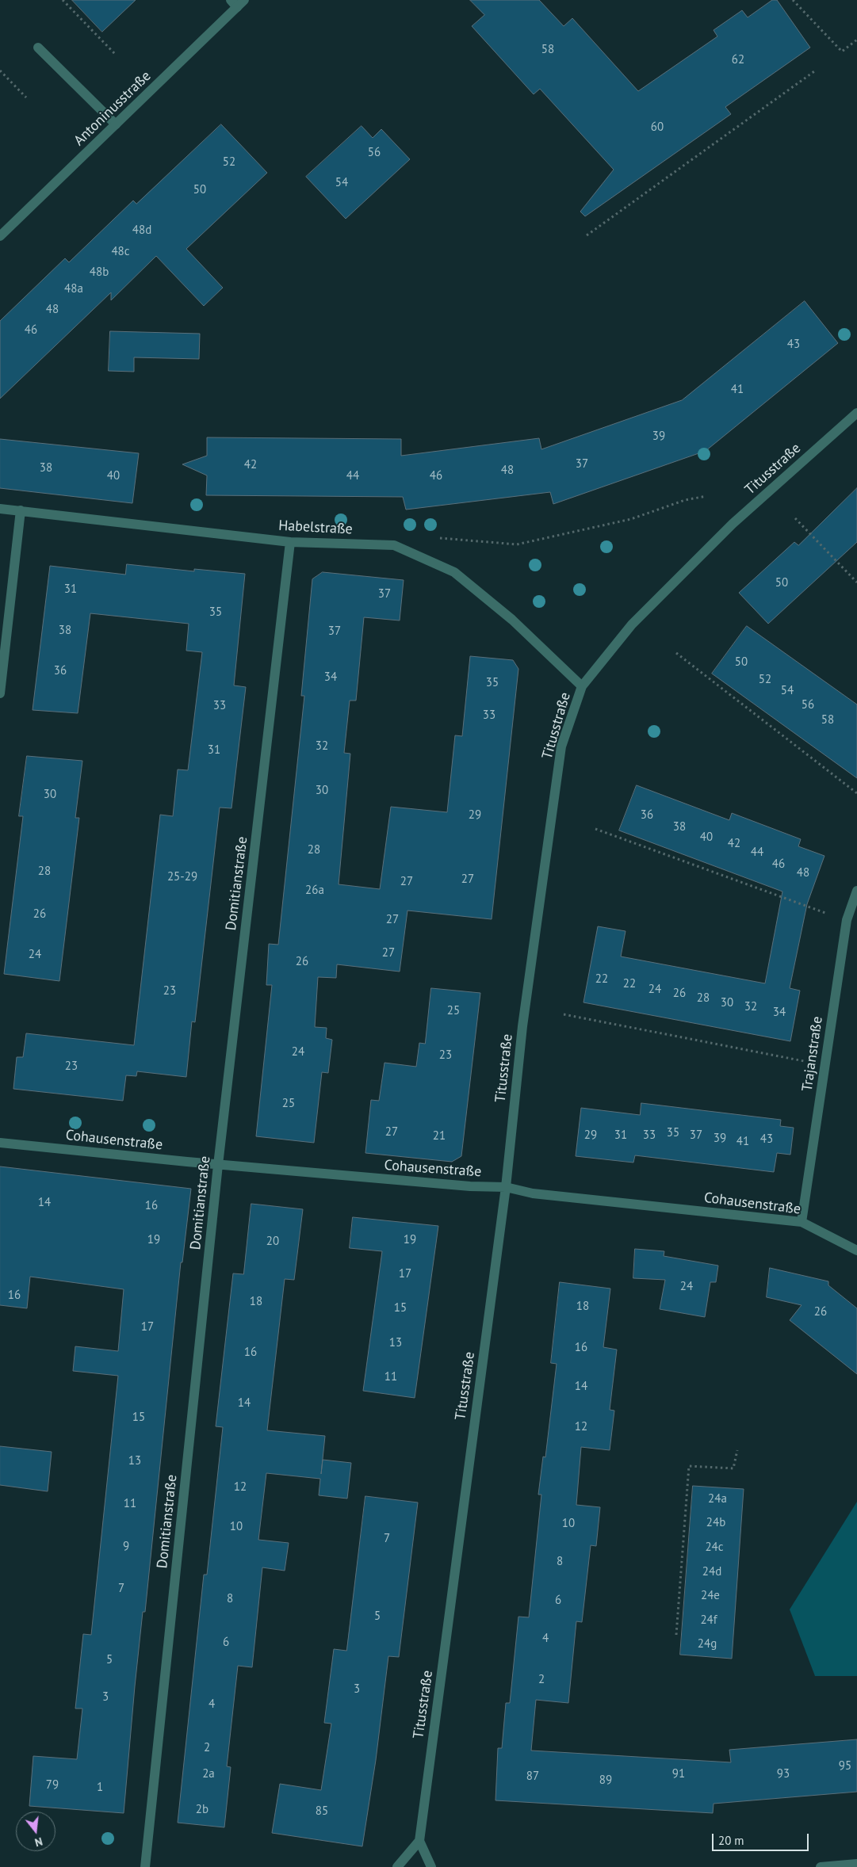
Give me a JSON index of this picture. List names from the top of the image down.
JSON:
{
  "streets": {
    "street": [
      "Antoninusstraße",
      "Titusstraße",
      "Habelstraße",
      "Domitianstraße",
      "Trajanstraße",
      "Cohausenstraße"
    ]
  },
  "crossings": [
    ["Titusstraße", "Habelstraße"],
    ["Titusstraße", "Cohausenstraße"],
    ["Habelstraße", "Domitianstraße"],
    ["Domitianstraße", "Cohausenstraße"],
    ["Trajanstraße", "Cohausenstraße"]
  ],
  "house_numbers": [
    "58",
    "62",
    "60",
    "56",
    "52",
    "54",
    "50",
    "48d",
    "48c",
    "48b",
    "48a",
    "48",
    "46",
    "43",
    "41",
    "39",
    "37",
    "42",
    "38",
    "48",
    "40",
    "44",
    "46",
    "50",
    "31",
    "37",
    "35",
    "38",
    "37",
    "50",
    "36",
    "34",
    "52",
    "35",
    "54",
    "56",
    "33",
    "33",
    "58",
    "32",
    "31",
    "30",
    "30",
    "29",
    "36",
    "38",
    "40",
    "42",
    "28",
    "44",
    "46",
    "28",
    "48",
    "25-29",
    "27",
    "27",
    "26a",
    "26",
    "27",
    "27",
    "24",
    "26",
    "22",
    "22",
    "24",
    "23",
    "26",
    "28",
    "30",
    "32",
    "25",
    "34",
    "24",
    "23",
    "23",
    "25",
    "27",
    "35",
    "29",
    "31",
    "33",
    "37",
    "21",
    "39",
    "43",
    "41",
    "14",
    "16",
    "19",
    "19",
    "20",
    "17",
    "24",
    "16",
    "18",
    "18",
    "15",
    "26",
    "17",
    "13",
    "16",
    "16",
    "11",
    "14",
    "14",
    "15",
    "12",
    "13",
    "12",
    "24a",
    "11",
    "24b",
    "10",
    "10",
    "7",
    "9",
    "24c",
    "8",
    "24d",
    "7",
    "24e",
    "8",
    "6",
    "5",
    "24f",
    "4",
    "6",
    "24g",
    "5",
    "2",
    "3",
    "3",
    "4",
    "2",
    "95",
    "2a",
    "91",
    "93",
    "87",
    "89",
    "79",
    "1",
    "2b",
    "85"
  ],
  "scale_bar": "20 m",
  "north": "bottom"
}
